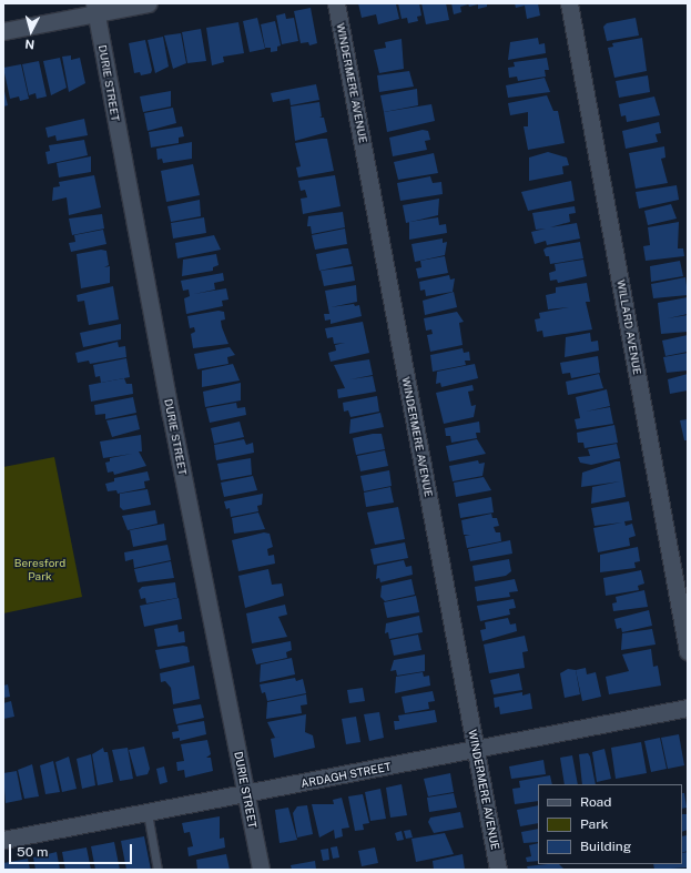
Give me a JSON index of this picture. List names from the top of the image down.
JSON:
{
  "streets": {
    "street": [
      "DURIE STREET",
      "WINDERMERE AVENUE",
      "WILLARD AVENUE",
      "ARDAGH STREET"
    ]
  },
  "crossings": [
    ["DURIE STREET", "ARDAGH STREET"],
    ["WINDERMERE AVENUE", "ARDAGH STREET"]
  ],
  "parks": ["Beresford Park"],
  "legend": ["Road", "Park", "Building"],
  "scale_bar": "50 m",
  "north": "bottom"
}
